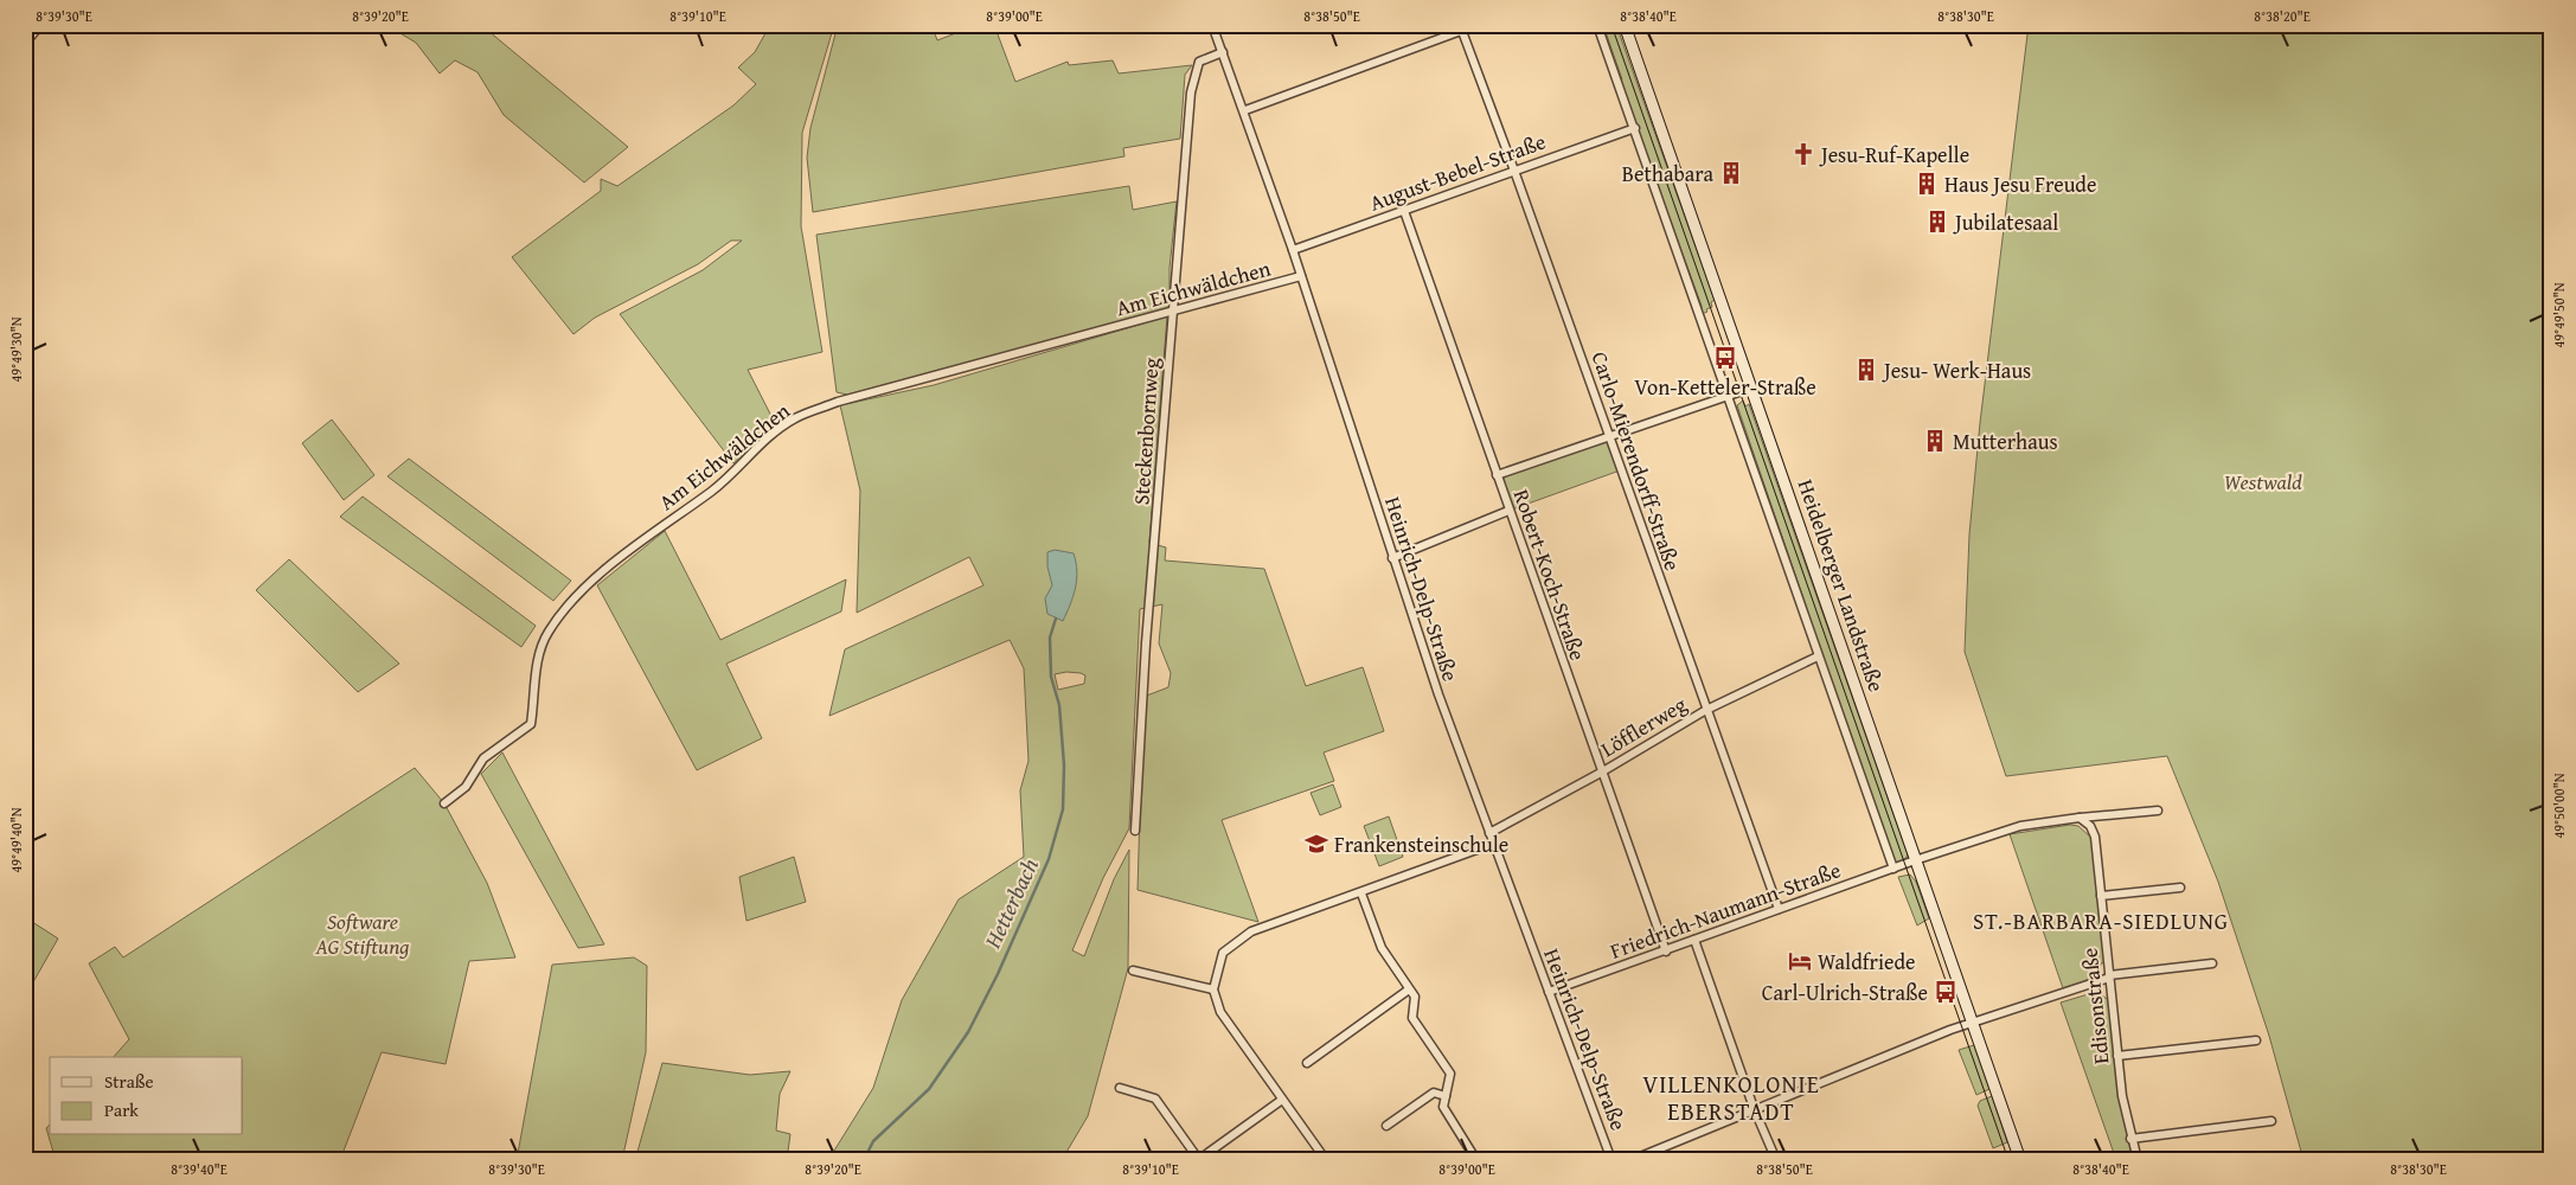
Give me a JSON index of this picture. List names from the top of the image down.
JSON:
{
  "streets": {
    "street": [
      "August-Bebel-Straße",
      "Am Eichwäldchen",
      "Steckenbornweg",
      "Carlo-Mierendorff-Straße",
      "Robert-Koch-Straße",
      "Heidelberger Landstraße",
      "Heinrich-Delp-Straße",
      "Löfflerweg",
      "Friedrich-Naumann-Straße",
      "Edisonstraße"
    ]
  },
  "crossings": [
    ["August-Bebel-Straße", "Carlo-Mierendorff-Straße"],
    ["August-Bebel-Straße", "Robert-Koch-Straße"],
    ["August-Bebel-Straße", "Heinrich-Delp-Straße"],
    ["Am Eichwäldchen", "Steckenbornweg"],
    ["Am Eichwäldchen", "Heinrich-Delp-Straße"],
    ["Steckenbornweg", "Heinrich-Delp-Straße"],
    ["Carlo-Mierendorff-Straße", "Löfflerweg"],
    ["Carlo-Mierendorff-Straße", "Friedrich-Naumann-Straße"],
    ["Robert-Koch-Straße", "Löfflerweg"],
    ["Robert-Koch-Straße", "Friedrich-Naumann-Straße"],
    ["Heidelberger Landstraße", "Friedrich-Naumann-Straße"],
    ["Heinrich-Delp-Straße", "Löfflerweg"],
    ["Heinrich-Delp-Straße", "Friedrich-Naumann-Straße"]
  ],
  "districts": ["ST.-BARBARA-SIEDLUNG", "VILLENKOLONIE EBERSTADT"],
  "water": ["Hetterbach"],
  "parks": ["Westwald", "Software AG Stiftung"],
  "places": {
    "church": ["Jesu-Ruf-Kapelle"],
    "building": [
      "Bethabara",
      "Haus Jesu Freude",
      "Jubilatesaal",
      "Jesu- Werk-Haus",
      "Mutterhaus"
    ],
    "bus stop": ["Von-Ketteler-Straße", "Carl-Ulrich-Straße"],
    "school or university": ["Frankensteinschule"],
    "hotel": ["Waldfriede"]
  },
  "legend": ["Straße", "Park"],
  "coordinates": [
    "8°39'30\"E",
    "8°39'20\"E",
    "8°39'10\"E",
    "8°39'00\"E",
    "8°38'50\"E",
    "8°38'40\"E",
    "8°38'30\"E",
    "8°38'20\"E",
    "49°49'50\"N",
    "49°49'30\"N",
    "49°50'00\"N",
    "49°49'40\"N",
    "8°39'40\"E"
  ]
}
